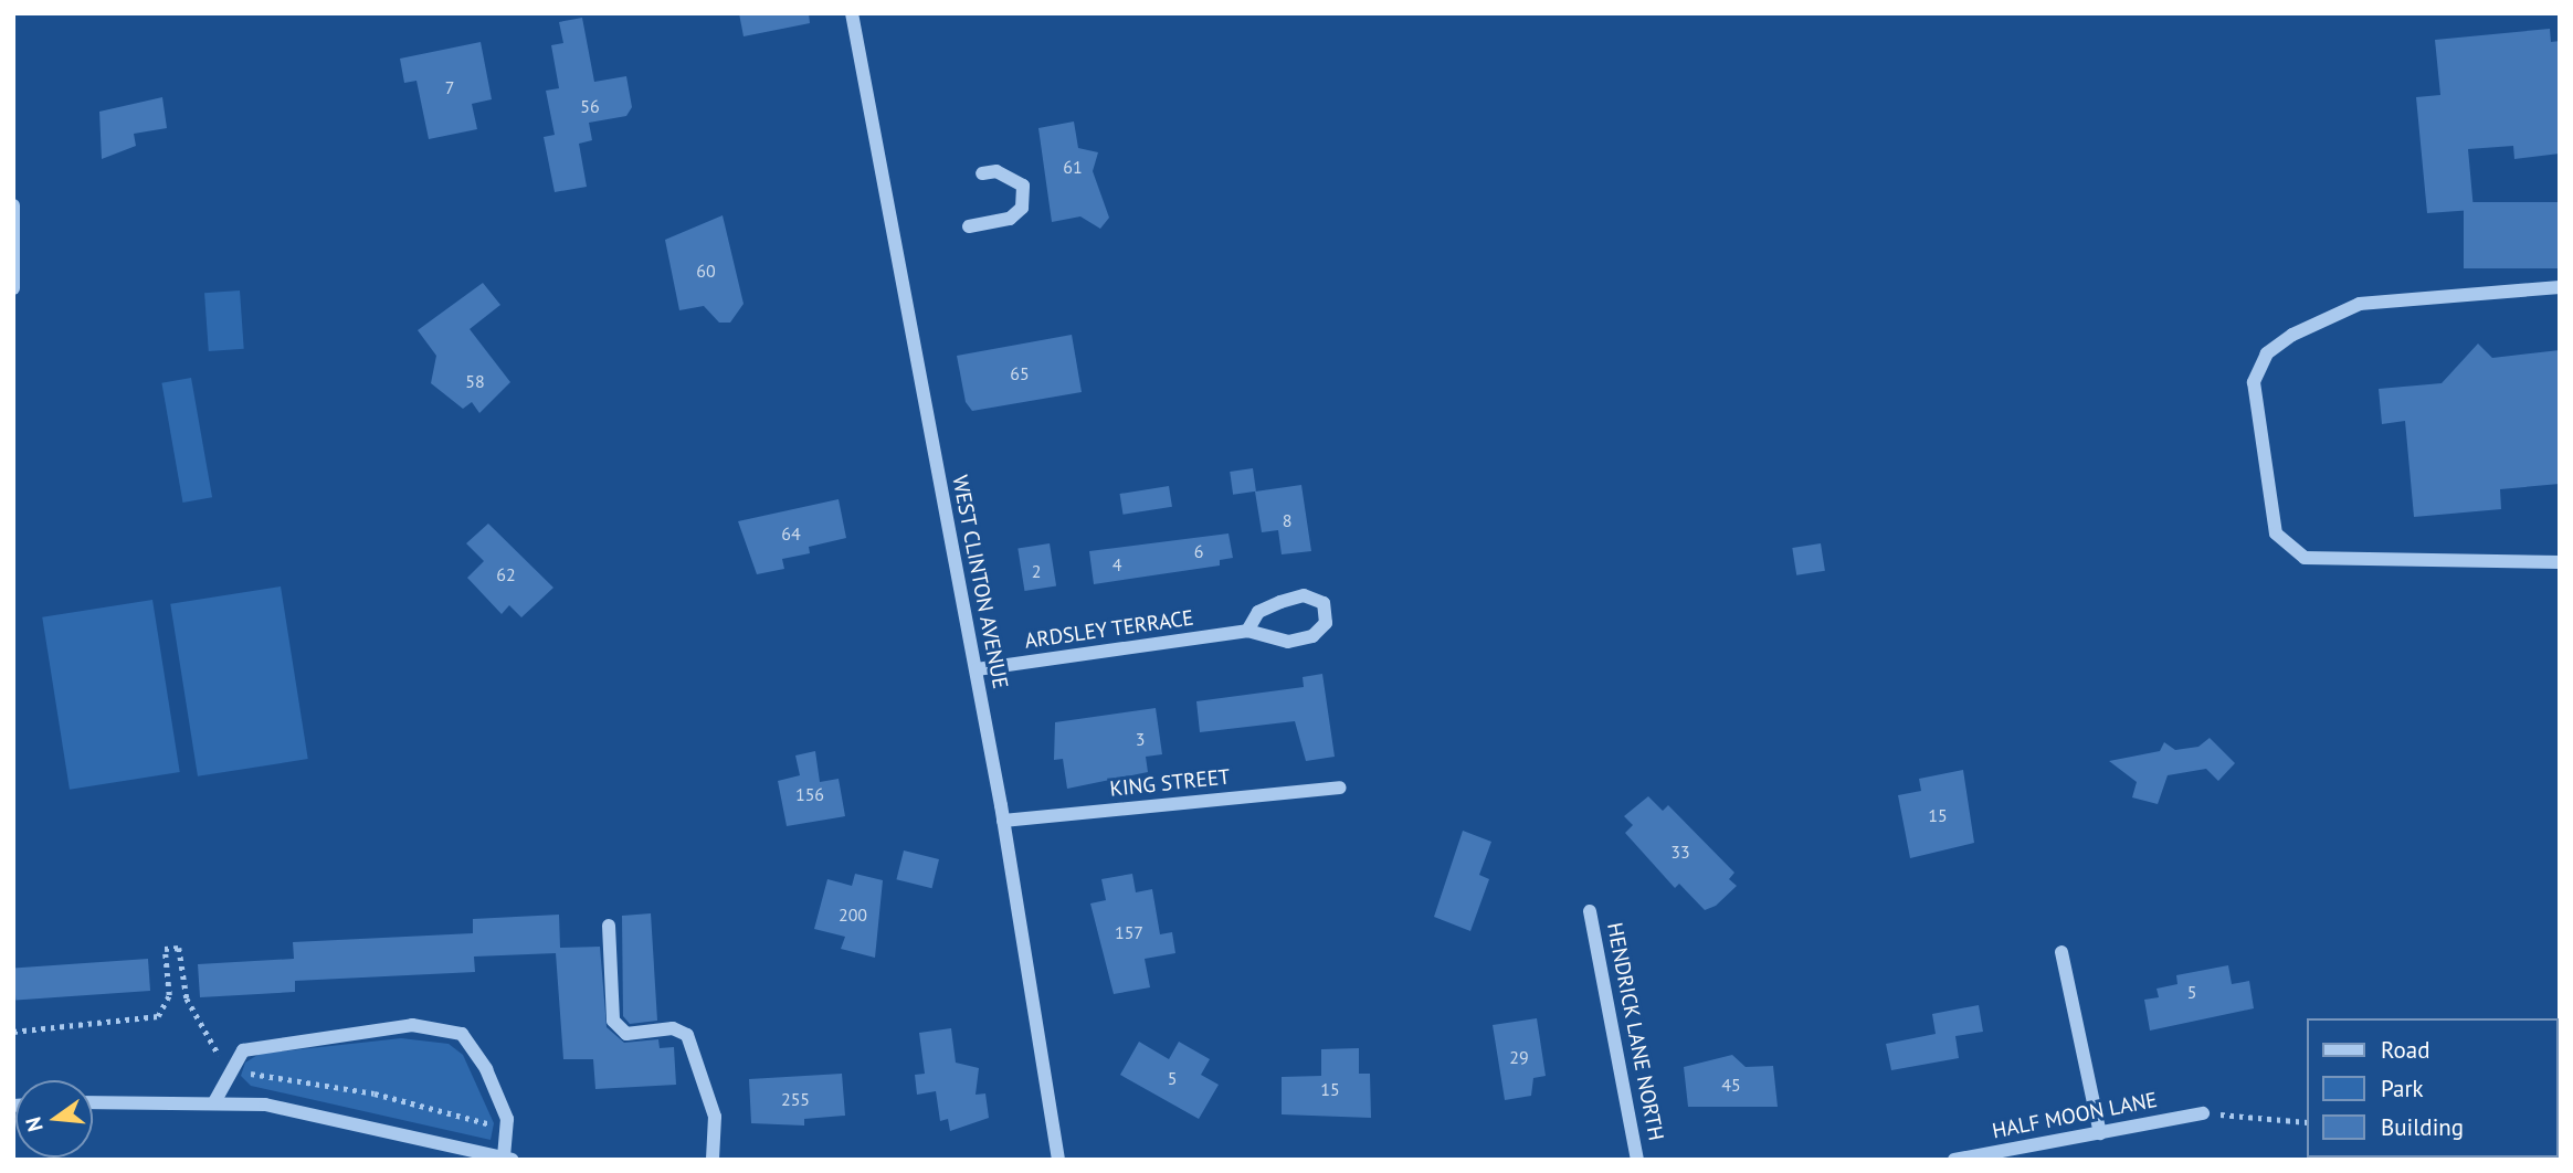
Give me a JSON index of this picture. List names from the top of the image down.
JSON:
{
  "streets": {
    "street": [
      "WEST CLINTON AVENUE",
      "ARDSLEY TERRACE",
      "KING STREET",
      "HENDRICK LANE NORTH",
      "HALF MOON LANE"
    ]
  },
  "crossings": [
    ["WEST CLINTON AVENUE", "ARDSLEY TERRACE"],
    ["WEST CLINTON AVENUE", "KING STREET"]
  ],
  "house_numbers": [
    "7",
    "56",
    "61",
    "60",
    "65",
    "58",
    "8",
    "64",
    "6",
    "4",
    "2",
    "62",
    "3",
    "156",
    "15",
    "33",
    "200",
    "157",
    "5",
    "29",
    "5",
    "45",
    "15",
    "255"
  ],
  "legend": ["Road", "Park", "Building"],
  "north": "left"
}
